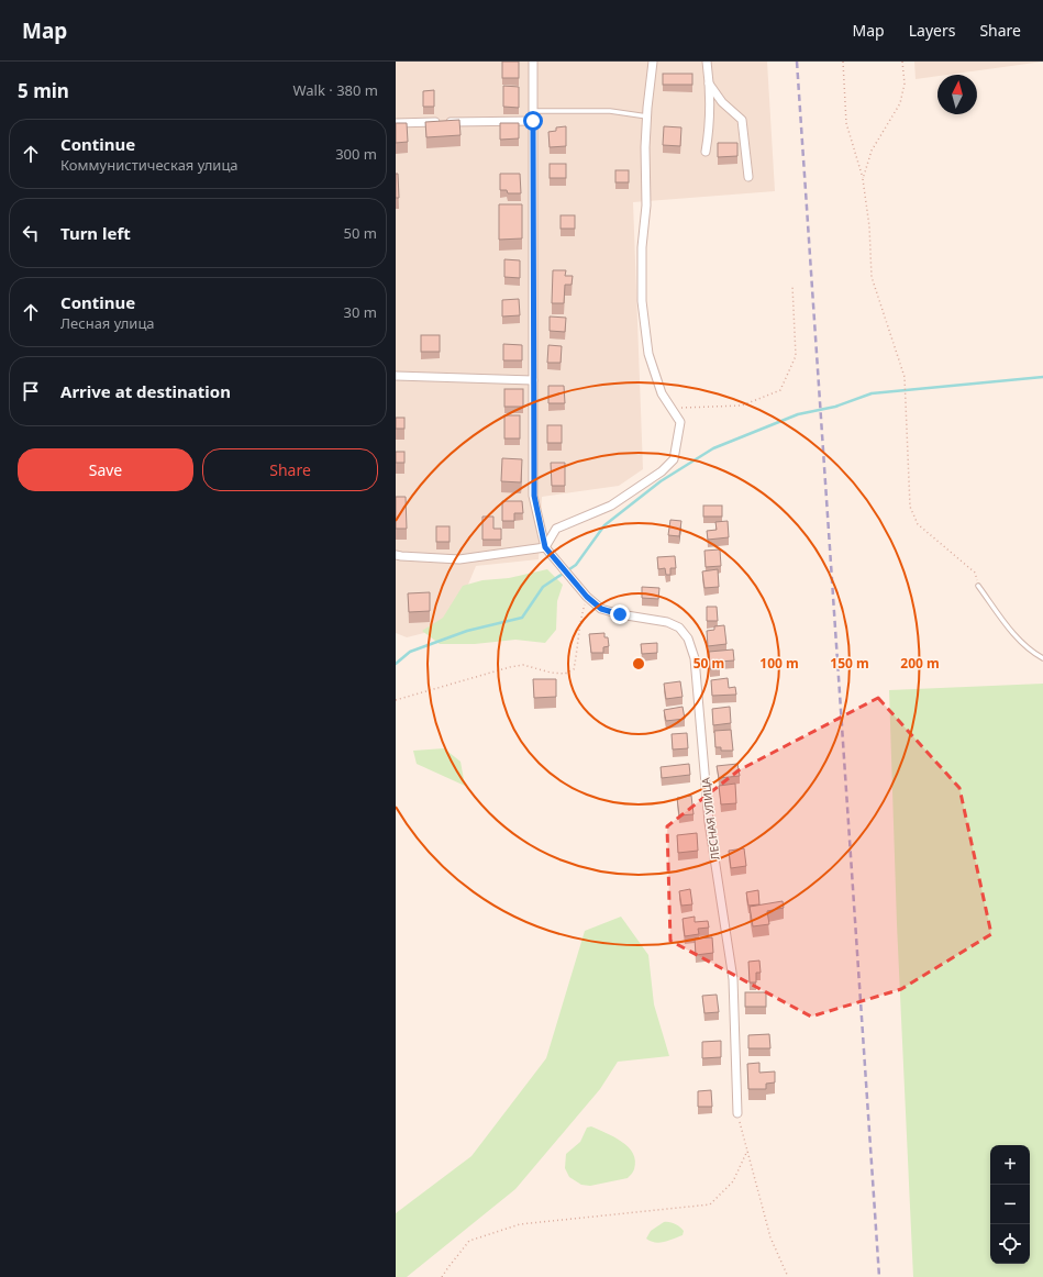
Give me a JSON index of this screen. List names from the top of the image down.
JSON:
{
  "streets": {
    "street": ["ЛЕСНАЯ УЛИЦА"]
  },
  "north": "top",
  "page": {
    "header": "Map",
    "nav": ["Map", "Layers", "Share"],
    "heading": ["5 min", "Walk · 380 m"],
    "list": [
      ["Continue", "Коммунистическая улица", "300 m"],
      ["Turn left", "50 m"],
      ["Continue", "Лесная улица", "30 m"],
      "Arrive at destination"
    ],
    "buttons": ["Save", "Share"],
    "map_buttons": ["+", "−"]
  },
  "rings": [
    "50 m",
    "100 m",
    "150 m",
    "200 m"
  ]
}
